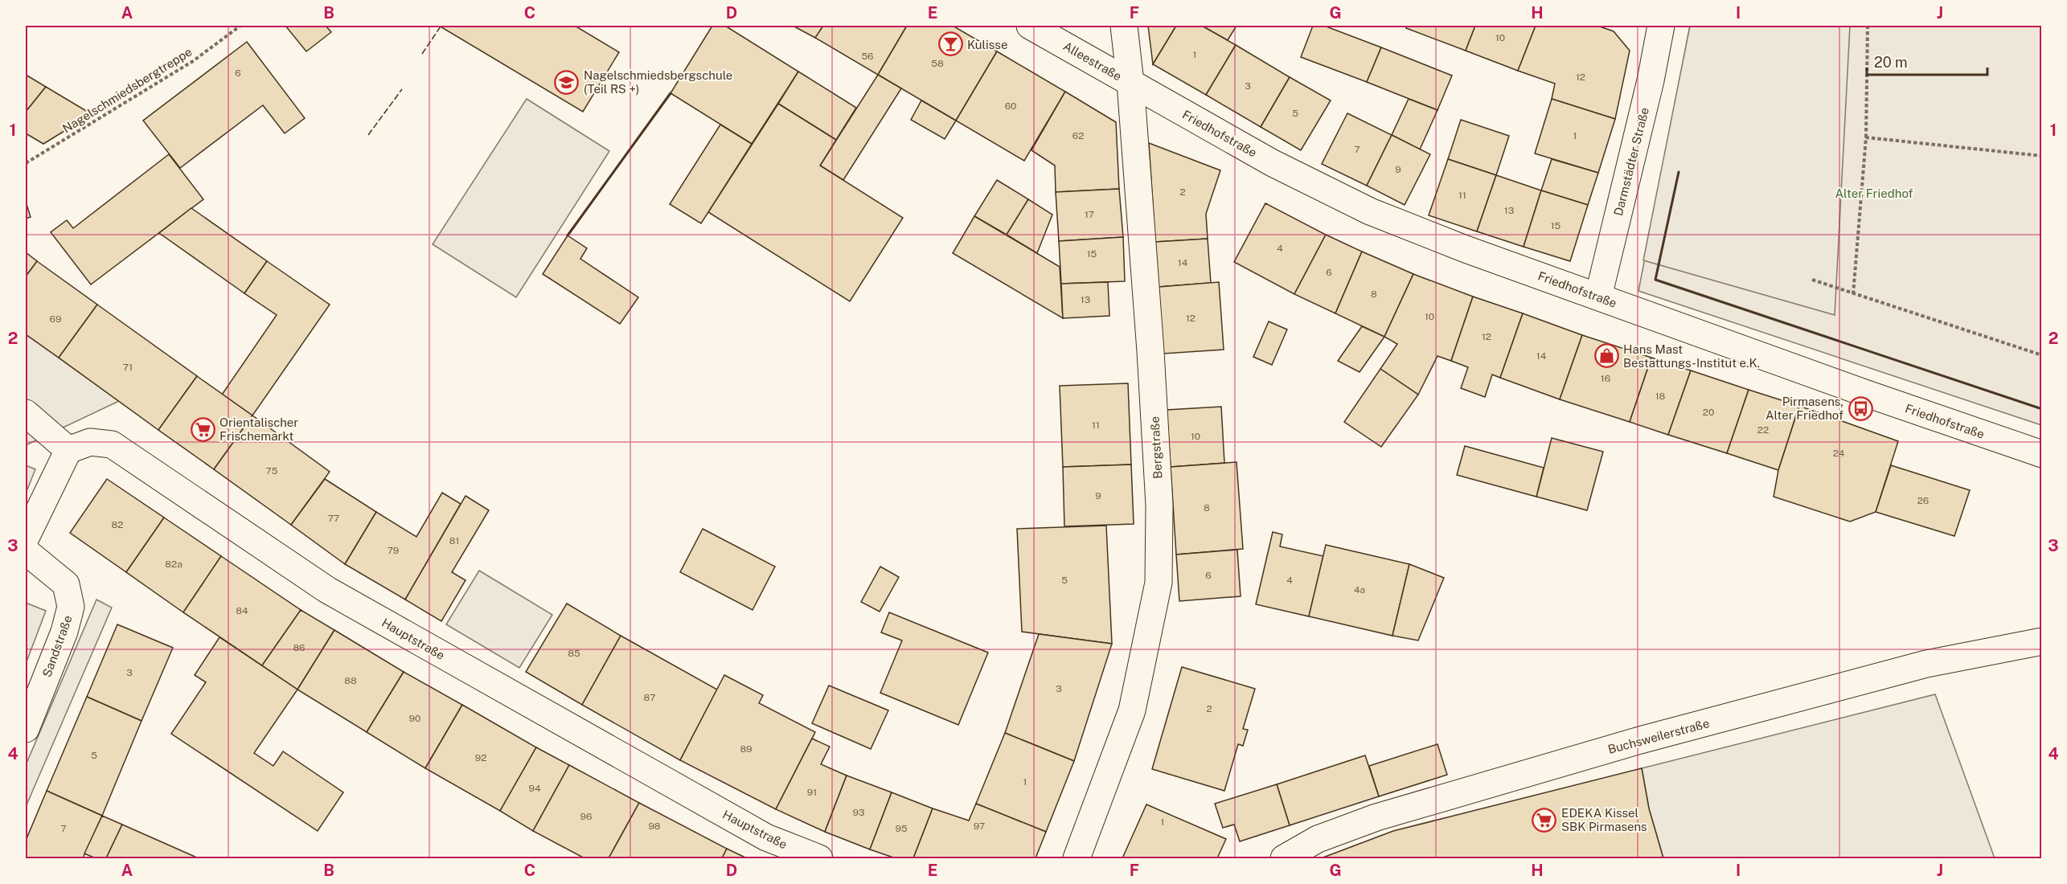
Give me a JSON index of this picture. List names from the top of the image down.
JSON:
{
  "streets": {
    "street": [
      "Alleestraße",
      "Friedhofstraße",
      "Darmstädter Straße",
      "Bergstraße",
      "Hauptstraße",
      "Sandstraße",
      "Buchsweilerstraße"
    ],
    "path": ["Nagelschmiedsbergtreppe"]
  },
  "crossings": [
    ["Alleestraße", "Friedhofstraße"],
    ["Alleestraße", "Bergstraße"],
    ["Friedhofstraße", "Darmstädter Straße"],
    ["Friedhofstraße", "Bergstraße"]
  ],
  "parks": ["Alter Friedhof"],
  "places": {
    "bar": ["Kulisse"],
    "school or university": ["Nagelschmiedsbergschule (Teil RS +)"],
    "shop": ["Hans Mast Bestattungs-Institut e.K."],
    "bus stop": ["Pirmasens, Alter Friedhof"],
    "supermarket": ["Orientalischer Frischemarkt", "EDEKA Kissel SBK Pirmasens"]
  },
  "house_numbers": [
    "10",
    "1",
    "56",
    "58",
    "6",
    "12",
    "3",
    "60",
    "5",
    "62",
    "1",
    "7",
    "9",
    "2",
    "11",
    "13",
    "17",
    "15",
    "4",
    "15",
    "14",
    "6",
    "8",
    "13",
    "10",
    "12",
    "69",
    "12",
    "14",
    "71",
    "16",
    "18",
    "20",
    "11",
    "22",
    "10",
    "24",
    "75",
    "9",
    "26",
    "8",
    "77",
    "82",
    "81",
    "79",
    "82a",
    "6",
    "5",
    "4",
    "4a",
    "84",
    "86",
    "85",
    "3",
    "88",
    "3",
    "87",
    "2",
    "90",
    "89",
    "5",
    "92",
    "1",
    "94",
    "91",
    "93",
    "96",
    "1",
    "98",
    "97",
    "7",
    "95"
  ],
  "scale_bar": "20 m",
  "grid": {
    "columns": [
      "A",
      "B",
      "C",
      "D",
      "E",
      "F",
      "G",
      "H",
      "I",
      "J"
    ],
    "rows": [
      "1",
      "2",
      "3",
      "4"
    ]
  }
}
